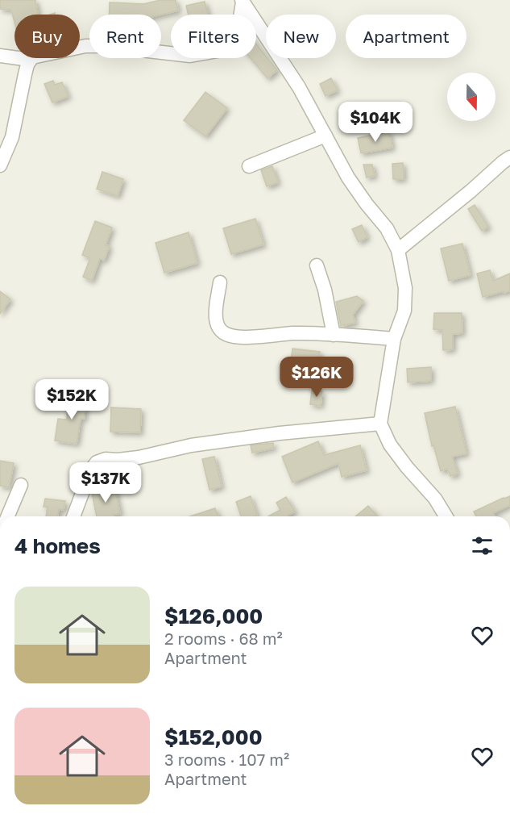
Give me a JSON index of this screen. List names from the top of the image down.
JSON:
{
  "north": "bottom",
  "page": {
    "chip": [
      "Buy",
      "Rent",
      "Filters",
      "New",
      "Apartment"
    ],
    "price": [
      "$104K",
      "$126K",
      "$152K",
      "$137K"
    ],
    "heading": "4 homes",
    "list": [
      {
        "name": "$126,000",
        "note": "2 rooms · 68 m² · Apartment"
      },
      {
        "name": "$152,000",
        "note": "3 rooms · 107 m² · Apartment"
      }
    ]
  }
}
